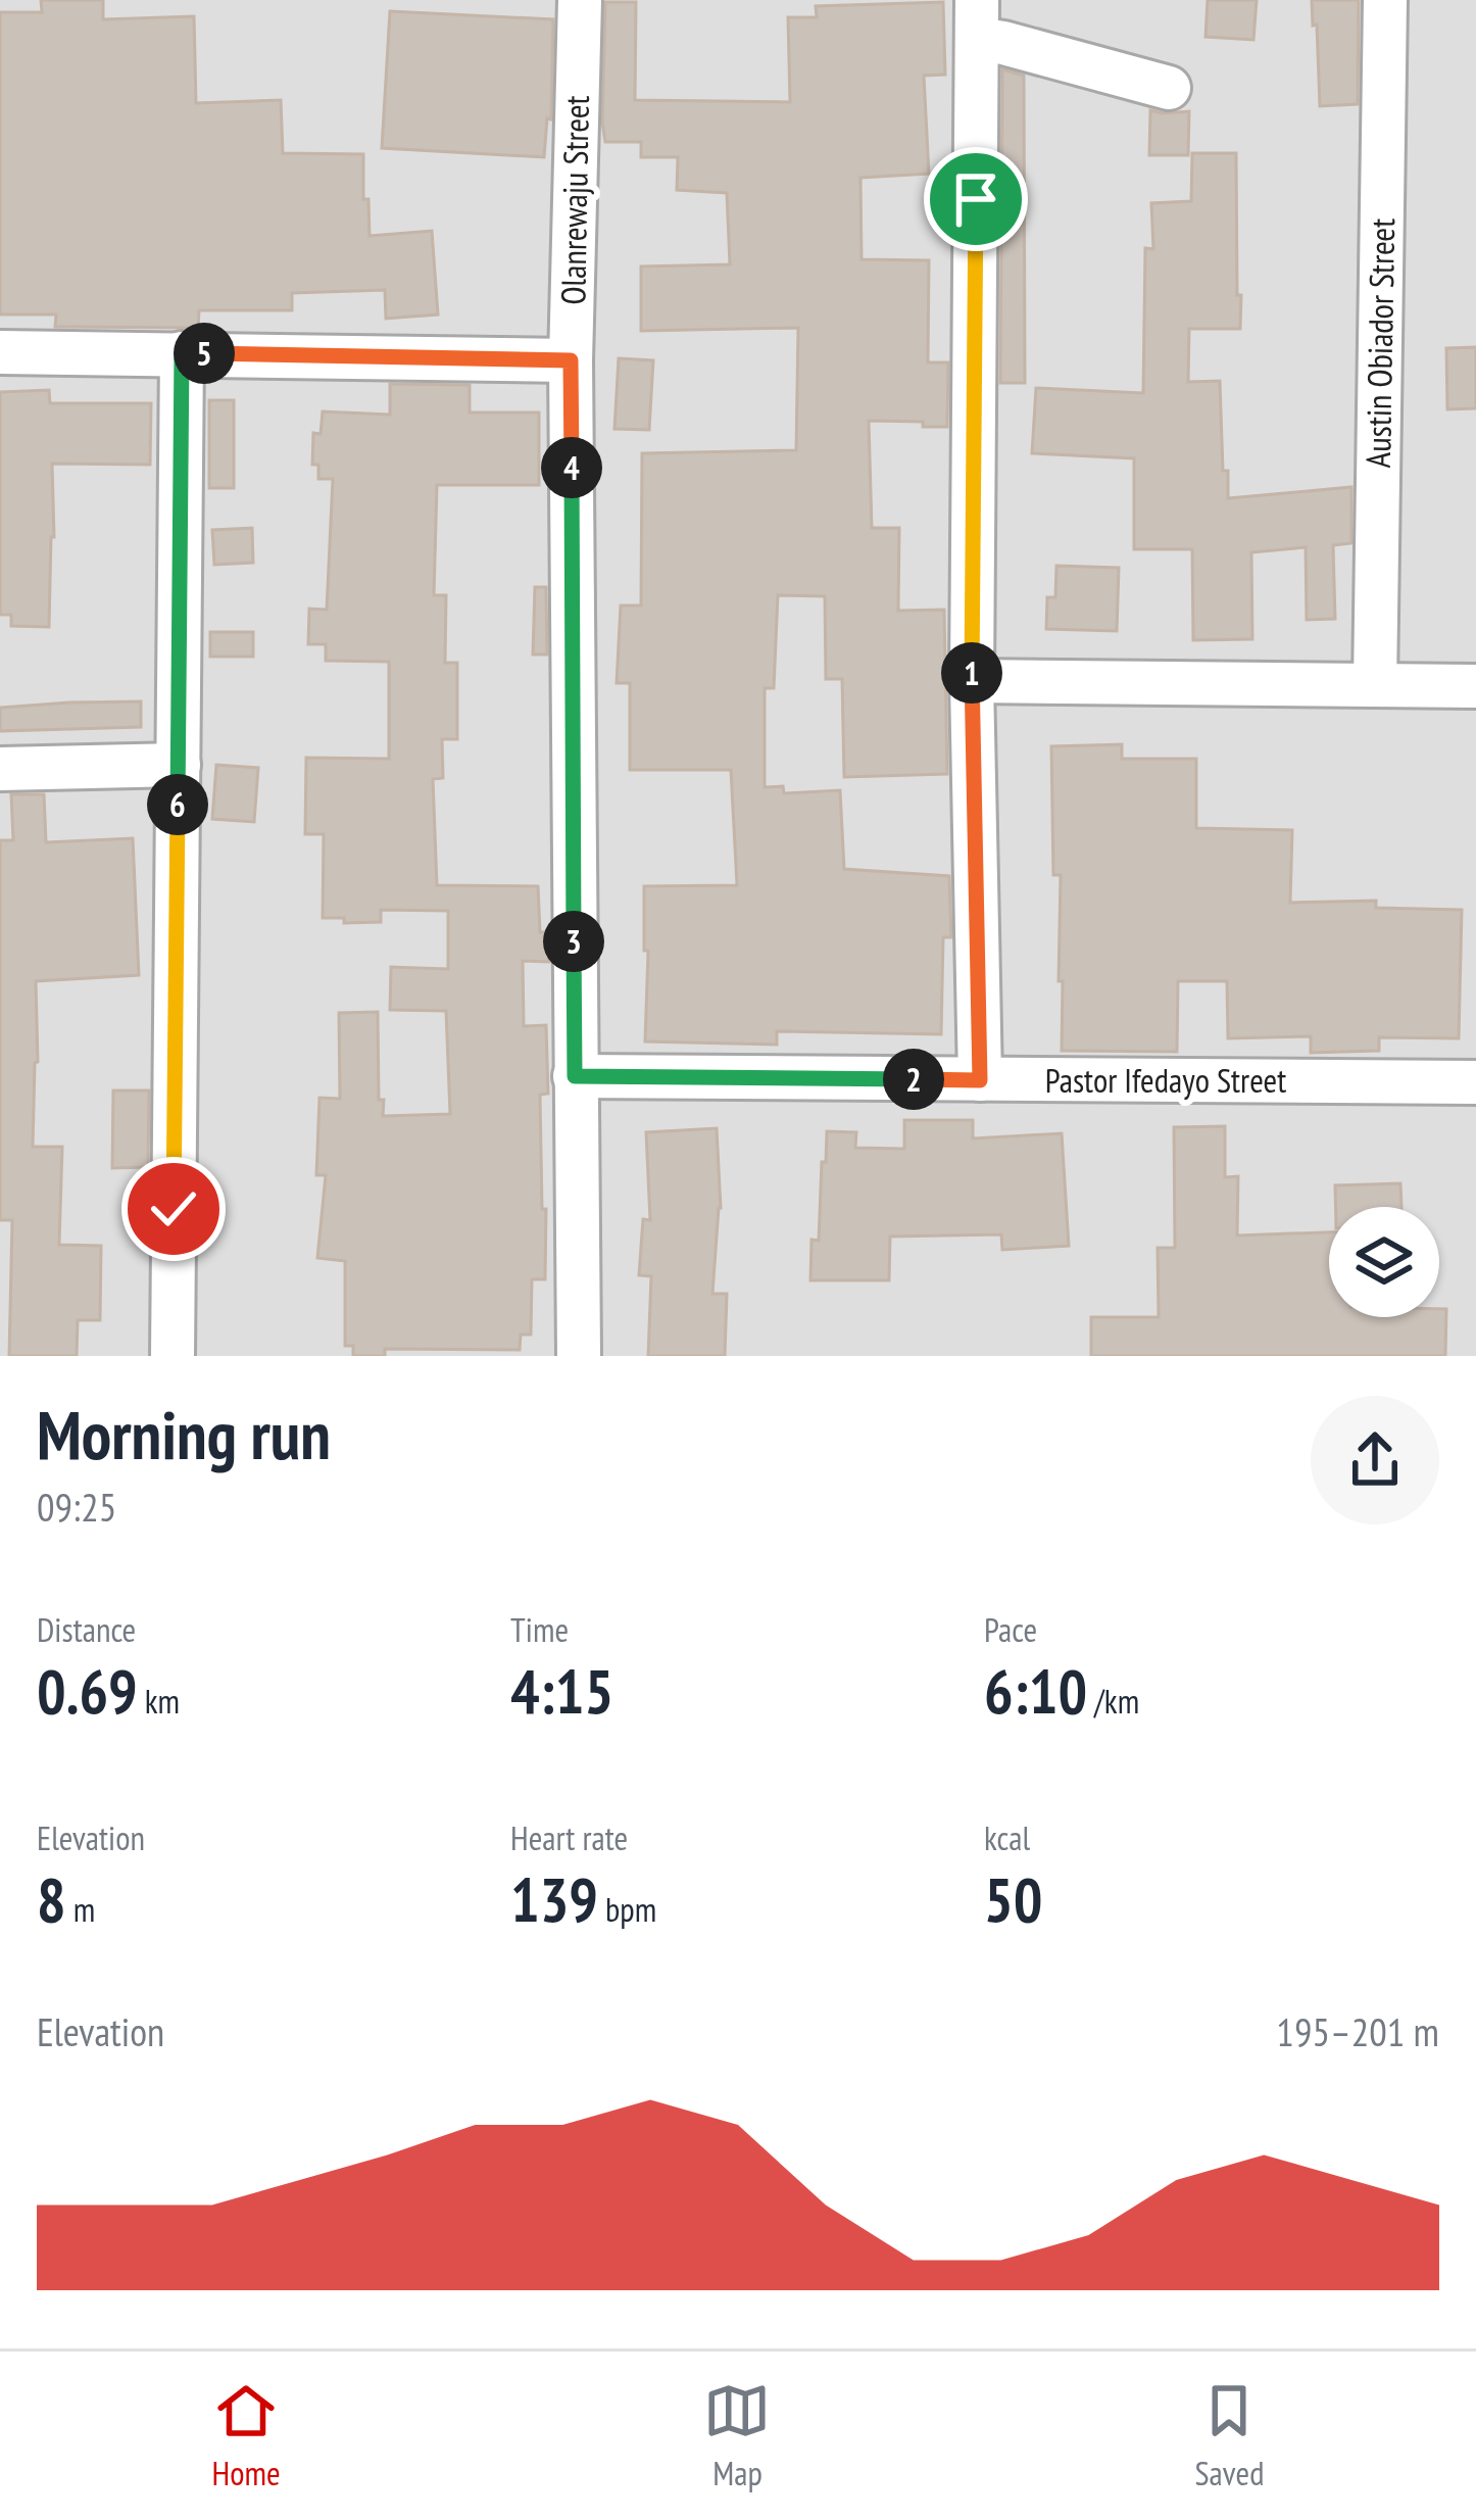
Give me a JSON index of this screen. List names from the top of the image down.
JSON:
{
  "streets": {
    "street": ["Olanrewaju Street", "Austin Obiador Street", "Pastor Ifedayo Street"]
  },
  "crossings": [
    ["Olanrewaju Street", "Pastor Ifedayo Street"]
  ],
  "page": {
    "pins": [
      "5",
      "4",
      "1",
      "6",
      "3",
      "2"
    ],
    "heading": ["Morning run", "09:25"],
    "stats": [
      ["Distance", "0.69 km"],
      ["Time", "4:15"],
      ["Pace", "6:10 /km"],
      ["Elevation", "8 m"],
      ["Heart rate", "139 bpm"],
      ["kcal", "50"]
    ],
    "chart": ["Elevation", "195–201 m"],
    "tabs": ["Home", "Map", "Saved"]
  }
}
